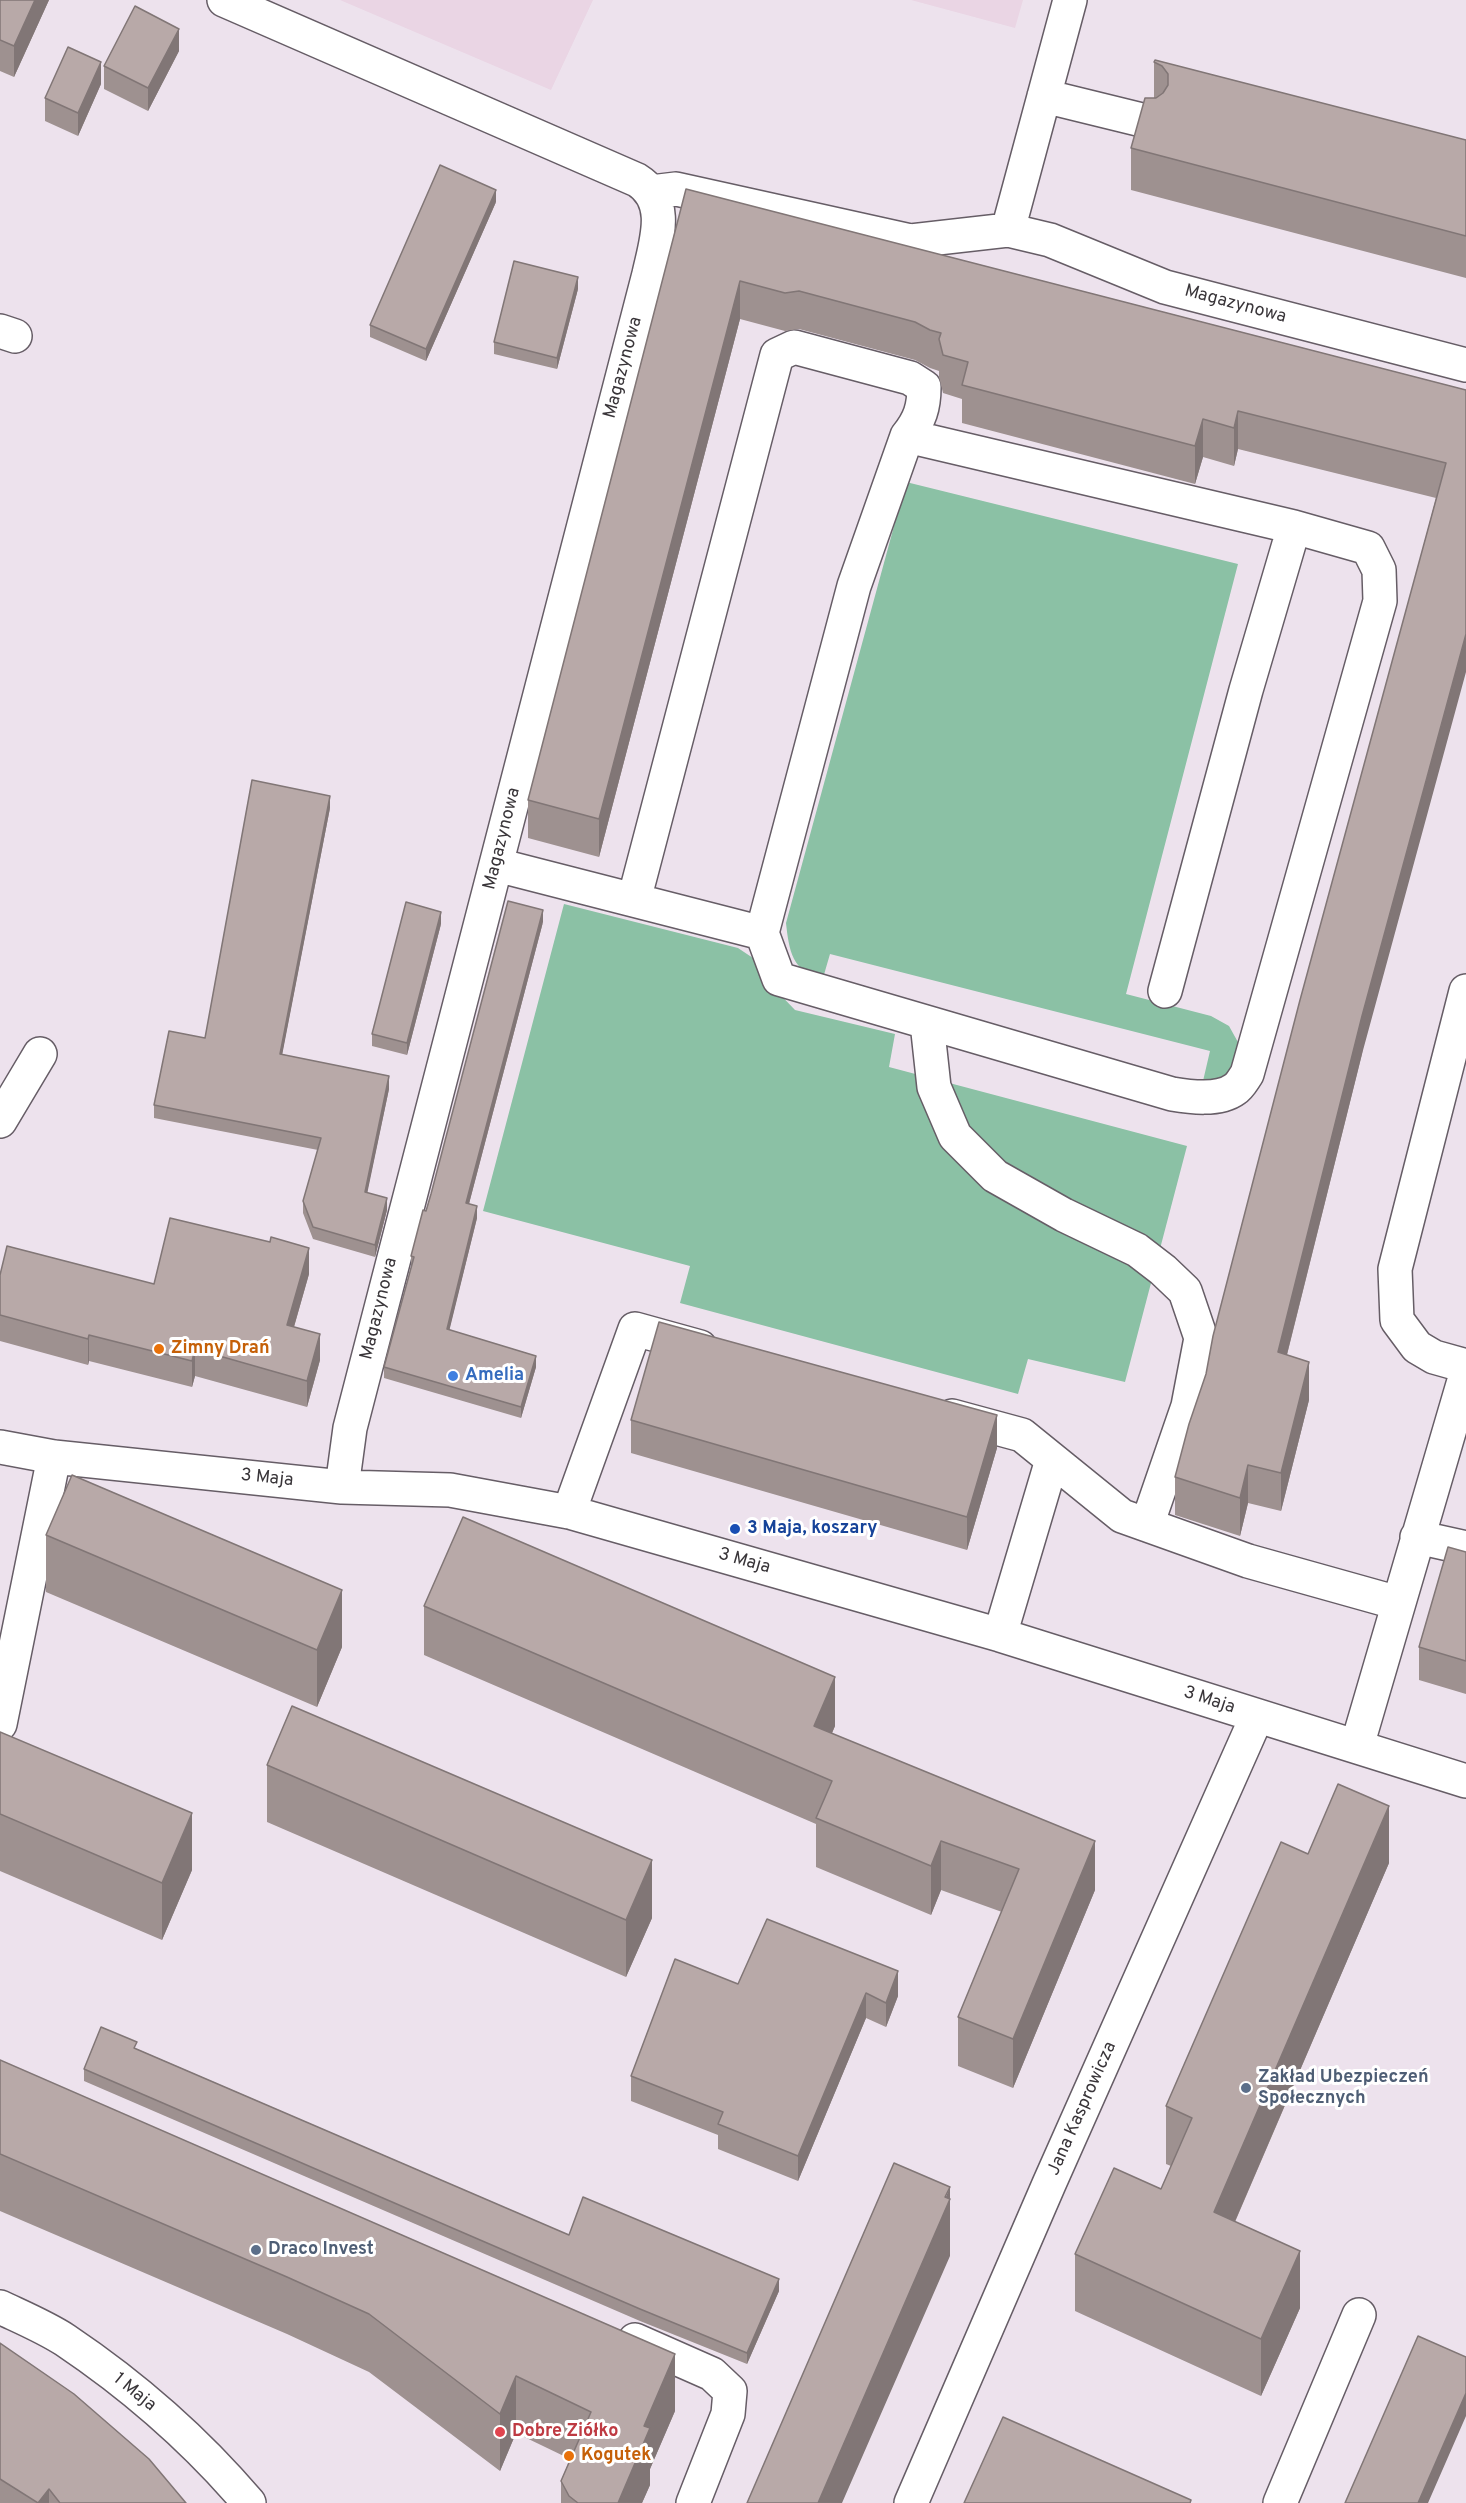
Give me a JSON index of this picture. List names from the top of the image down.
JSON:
{
  "streets": {
    "street": [
      "Magazynowa",
      "3 Maja",
      "Jana Kasprowicza",
      "1 Maja"
    ]
  },
  "crossings": [
    ["Magazynowa", "3 Maja"],
    ["3 Maja", "Jana Kasprowicza"]
  ],
  "places": [
    "Zimny Drań",
    "Amelia",
    "3 Maja, koszary",
    "Zakład Ubezpieczeń Społecznych",
    "Draco Invest",
    "Dobre Ziółko",
    "Kogutek"
  ]
}
